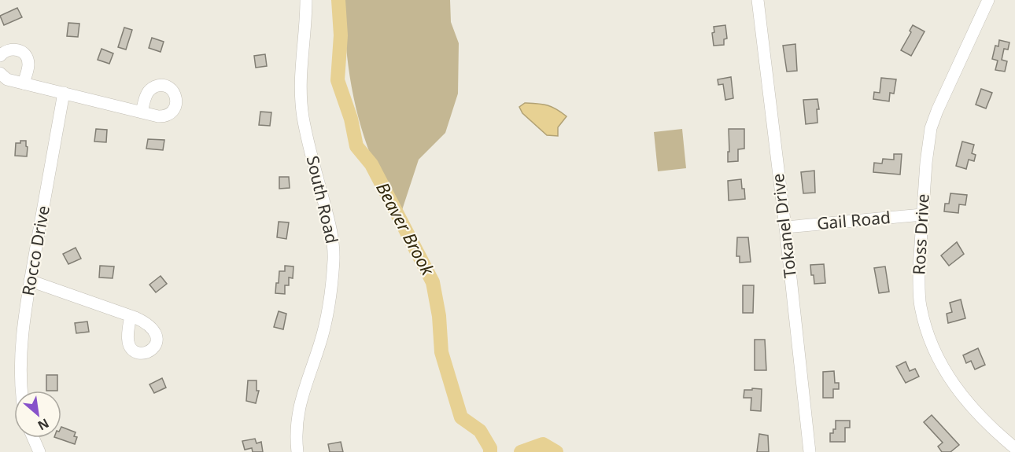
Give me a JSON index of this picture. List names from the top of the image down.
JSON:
{
  "streets": {
    "street": [
      "South Road",
      "Gail Road",
      "Tokanel Drive",
      "Ross Drive",
      "Rocco Drive"
    ]
  },
  "crossings": [
    ["Gail Road", "Tokanel Drive"],
    ["Gail Road", "Ross Drive"]
  ],
  "water": ["Beaver Brook"],
  "north": "bottom right"
}
